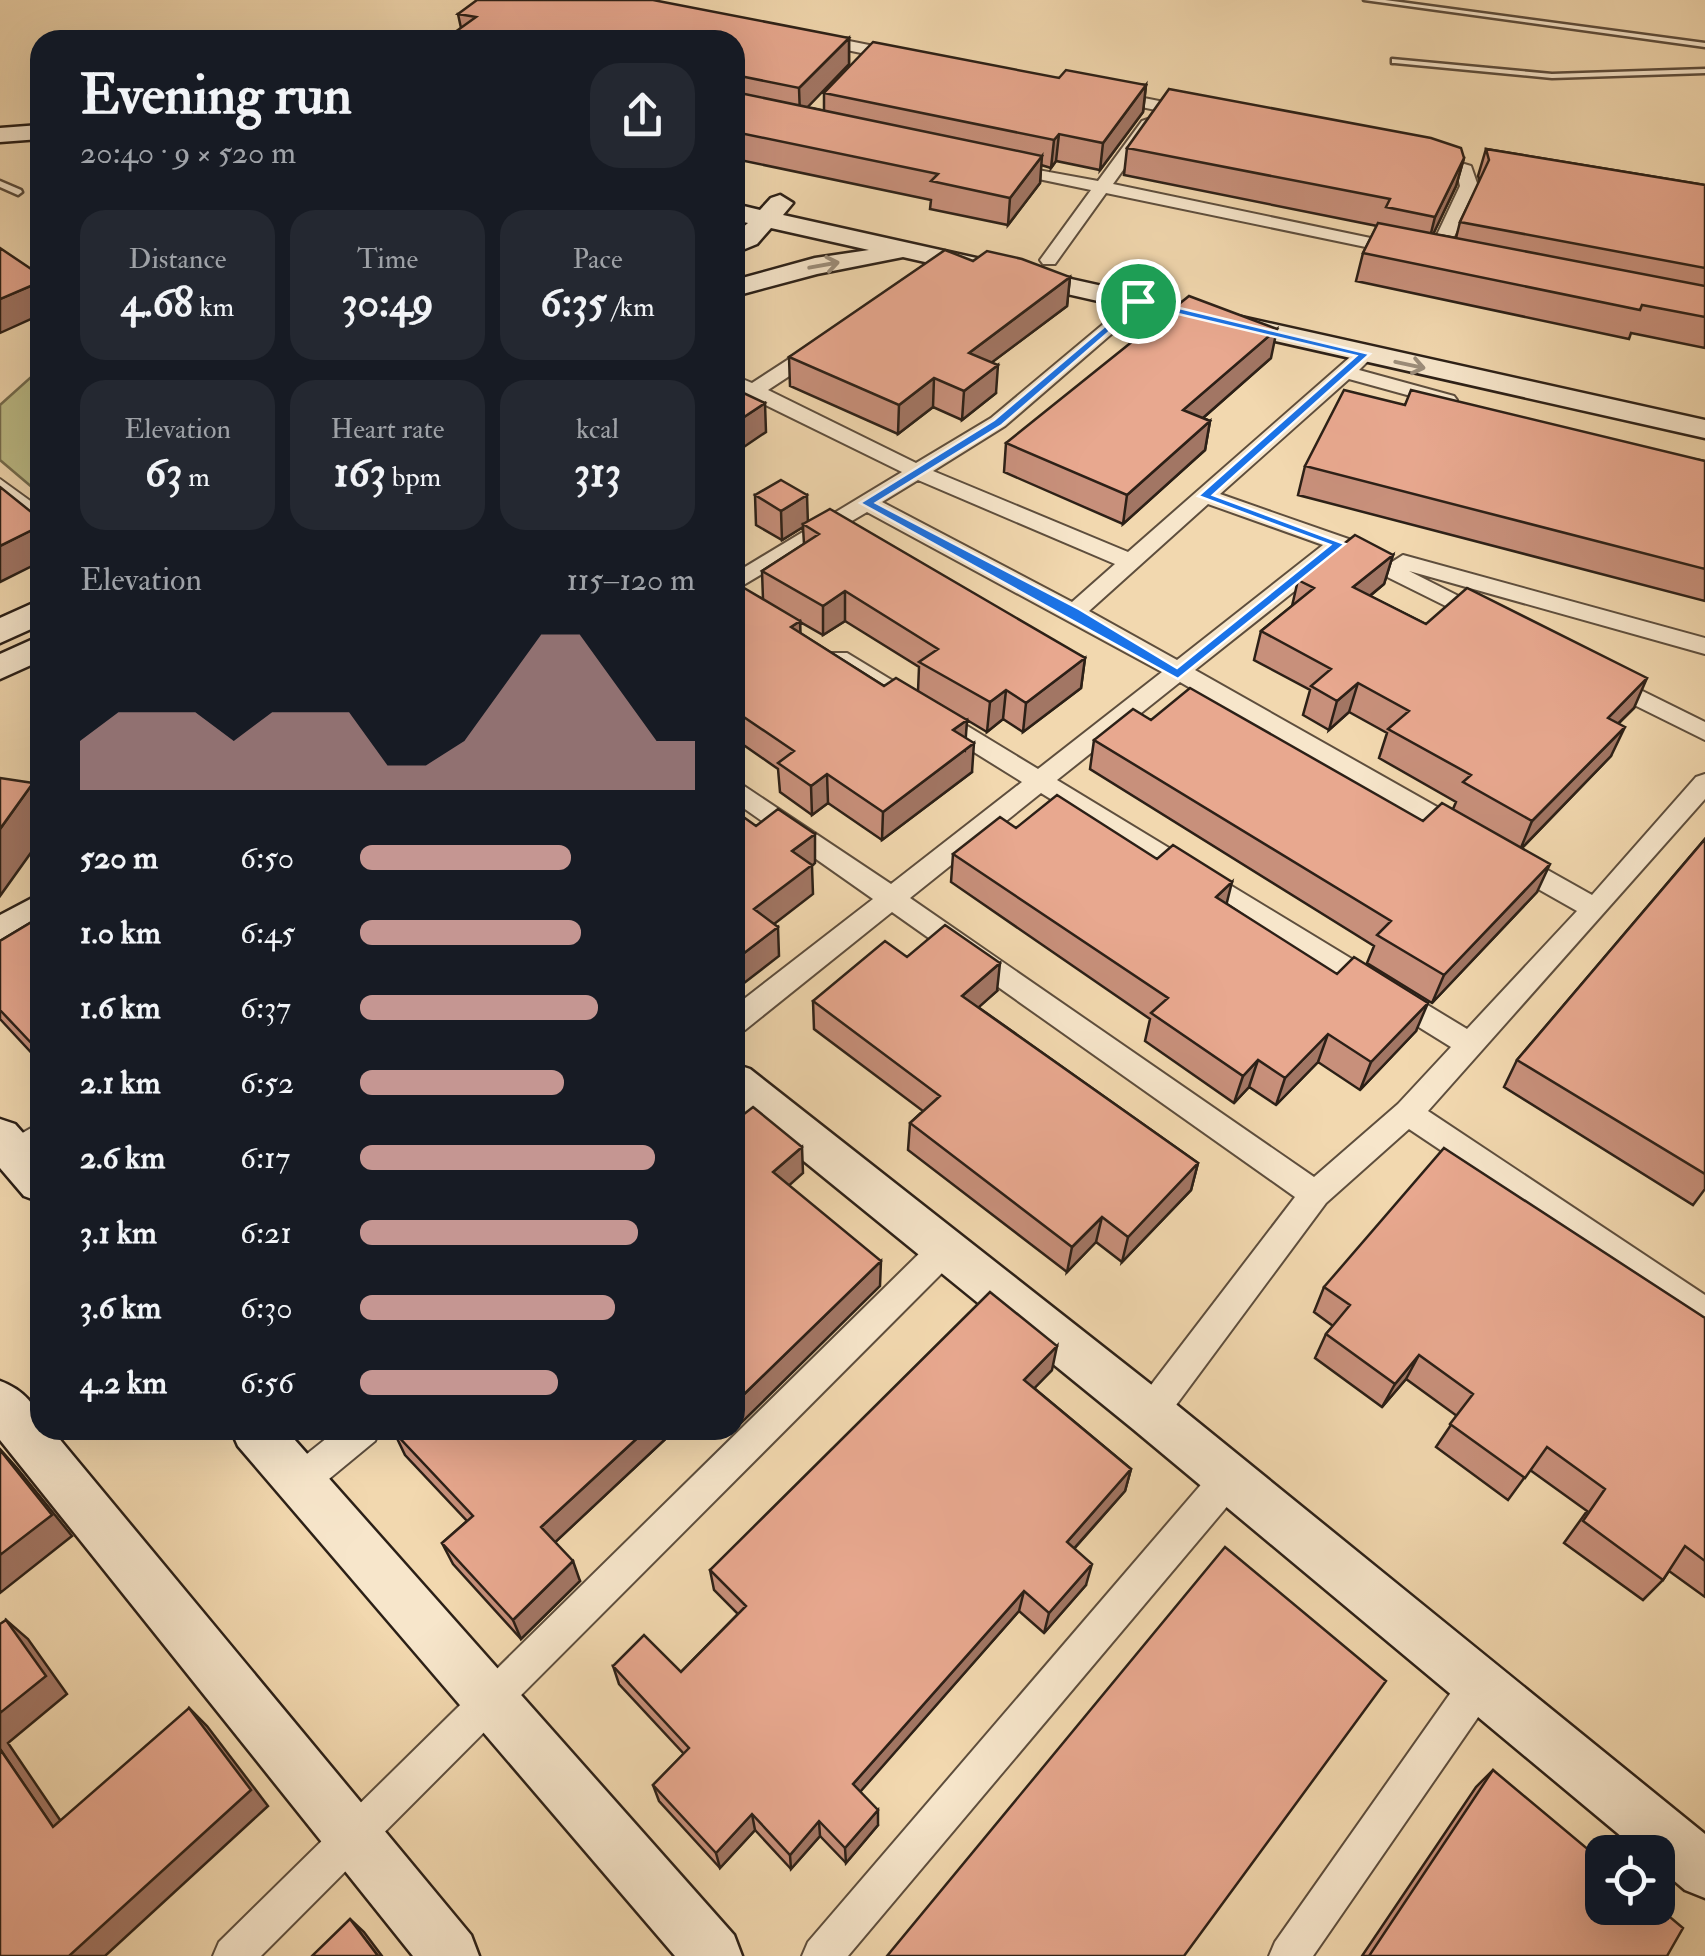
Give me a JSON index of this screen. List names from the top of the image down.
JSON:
{
  "page": {
    "heading": ["Evening run", "20:40 · 9 × 520 m"],
    "stats": [
      ["Distance", "4.68 km"],
      ["Time", "30:49"],
      ["Pace", "6:35 /km"],
      ["Elevation", "63 m"],
      ["Heart rate", "163 bpm"],
      ["kcal", "313"]
    ],
    "chart": ["Elevation", "115–120 m"],
    "list": [
      {
        "name": "520 m",
        "note": "6:50"
      },
      {
        "name": "1.0 km",
        "note": "6:45"
      },
      {
        "name": "1.6 km",
        "note": "6:37"
      },
      {
        "name": "2.1 km",
        "note": "6:52"
      },
      {
        "name": "2.6 km",
        "note": "6:17"
      },
      {
        "name": "3.1 km",
        "note": "6:21"
      },
      {
        "name": "3.6 km",
        "note": "6:30"
      },
      {
        "name": "4.2 km",
        "note": "6:56"
      }
    ]
  }
}
